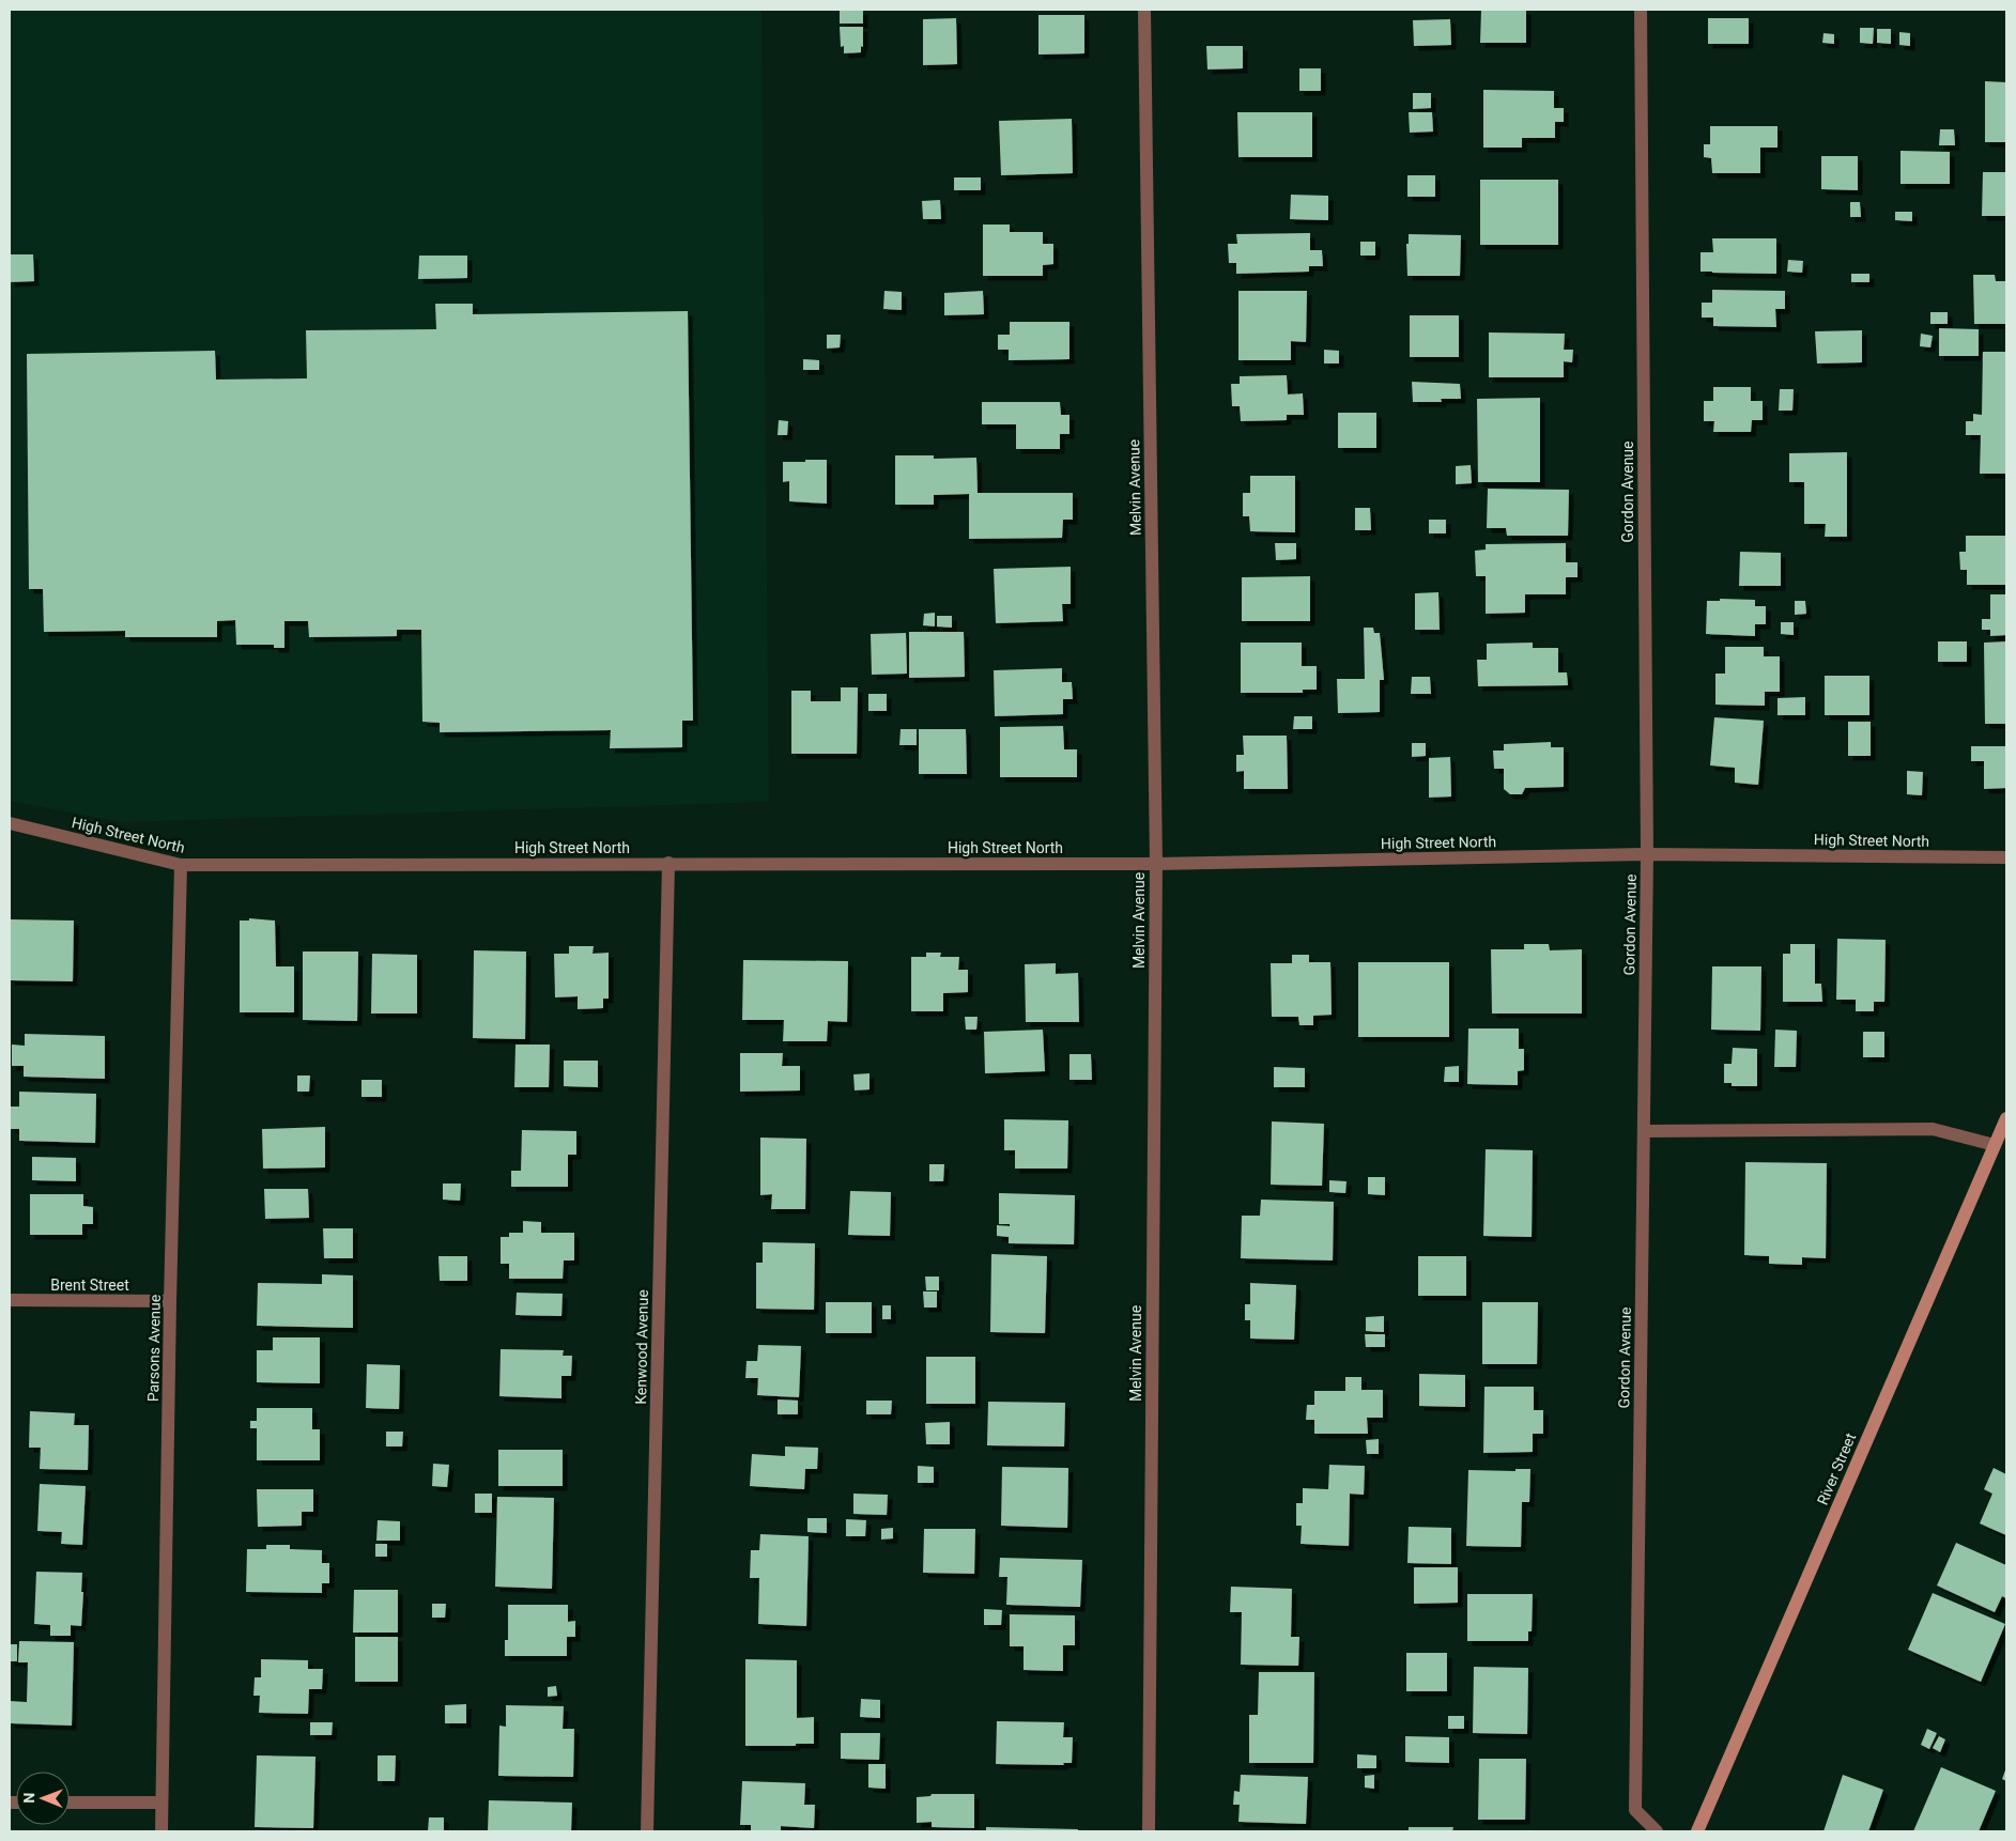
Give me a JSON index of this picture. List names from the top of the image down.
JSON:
{
  "streets": {
    "main road": ["River Street"],
    "street": [
      "Melvin Avenue",
      "Gordon Avenue",
      "High Street North",
      "Brent Street",
      "Kenwood Avenue",
      "Parsons Avenue"
    ]
  },
  "crossings": [
    ["Melvin Avenue", "High Street North"],
    ["Gordon Avenue", "High Street North"],
    ["High Street North", "Kenwood Avenue"],
    ["High Street North", "Parsons Avenue"],
    ["Brent Street", "Parsons Avenue"]
  ],
  "north": "left"
}
